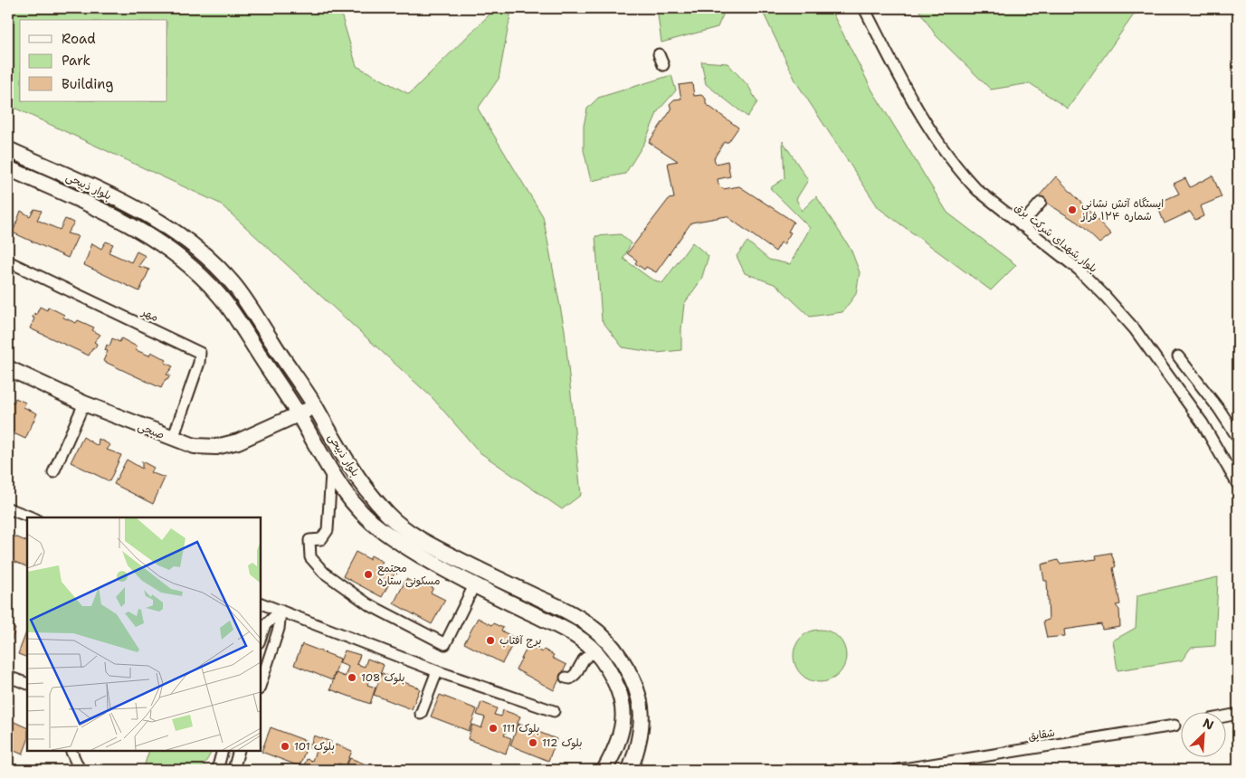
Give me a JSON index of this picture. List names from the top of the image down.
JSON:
{
  "streets": {
    "main road": ["بلوار ذبیحی", "صبحی"],
    "street": ["بلوار شهدای شرکت برق", "مهر", "شقایق"]
  },
  "crossings": [
    ["بلوار ذبیحی", "صبحی"],
    ["مهر", "صبحی"]
  ],
  "places": [
    "ایستگاه آتش نشانی شماره ۱۲۴ فراز",
    "مجتمع مسکونی ستاره",
    "برج آفتاب",
    "بلوک 108",
    "بلوک 111",
    "بلوک 112",
    "بلوک 101"
  ],
  "legend": ["Road", "Park", "Building"],
  "north": "top right"
}
